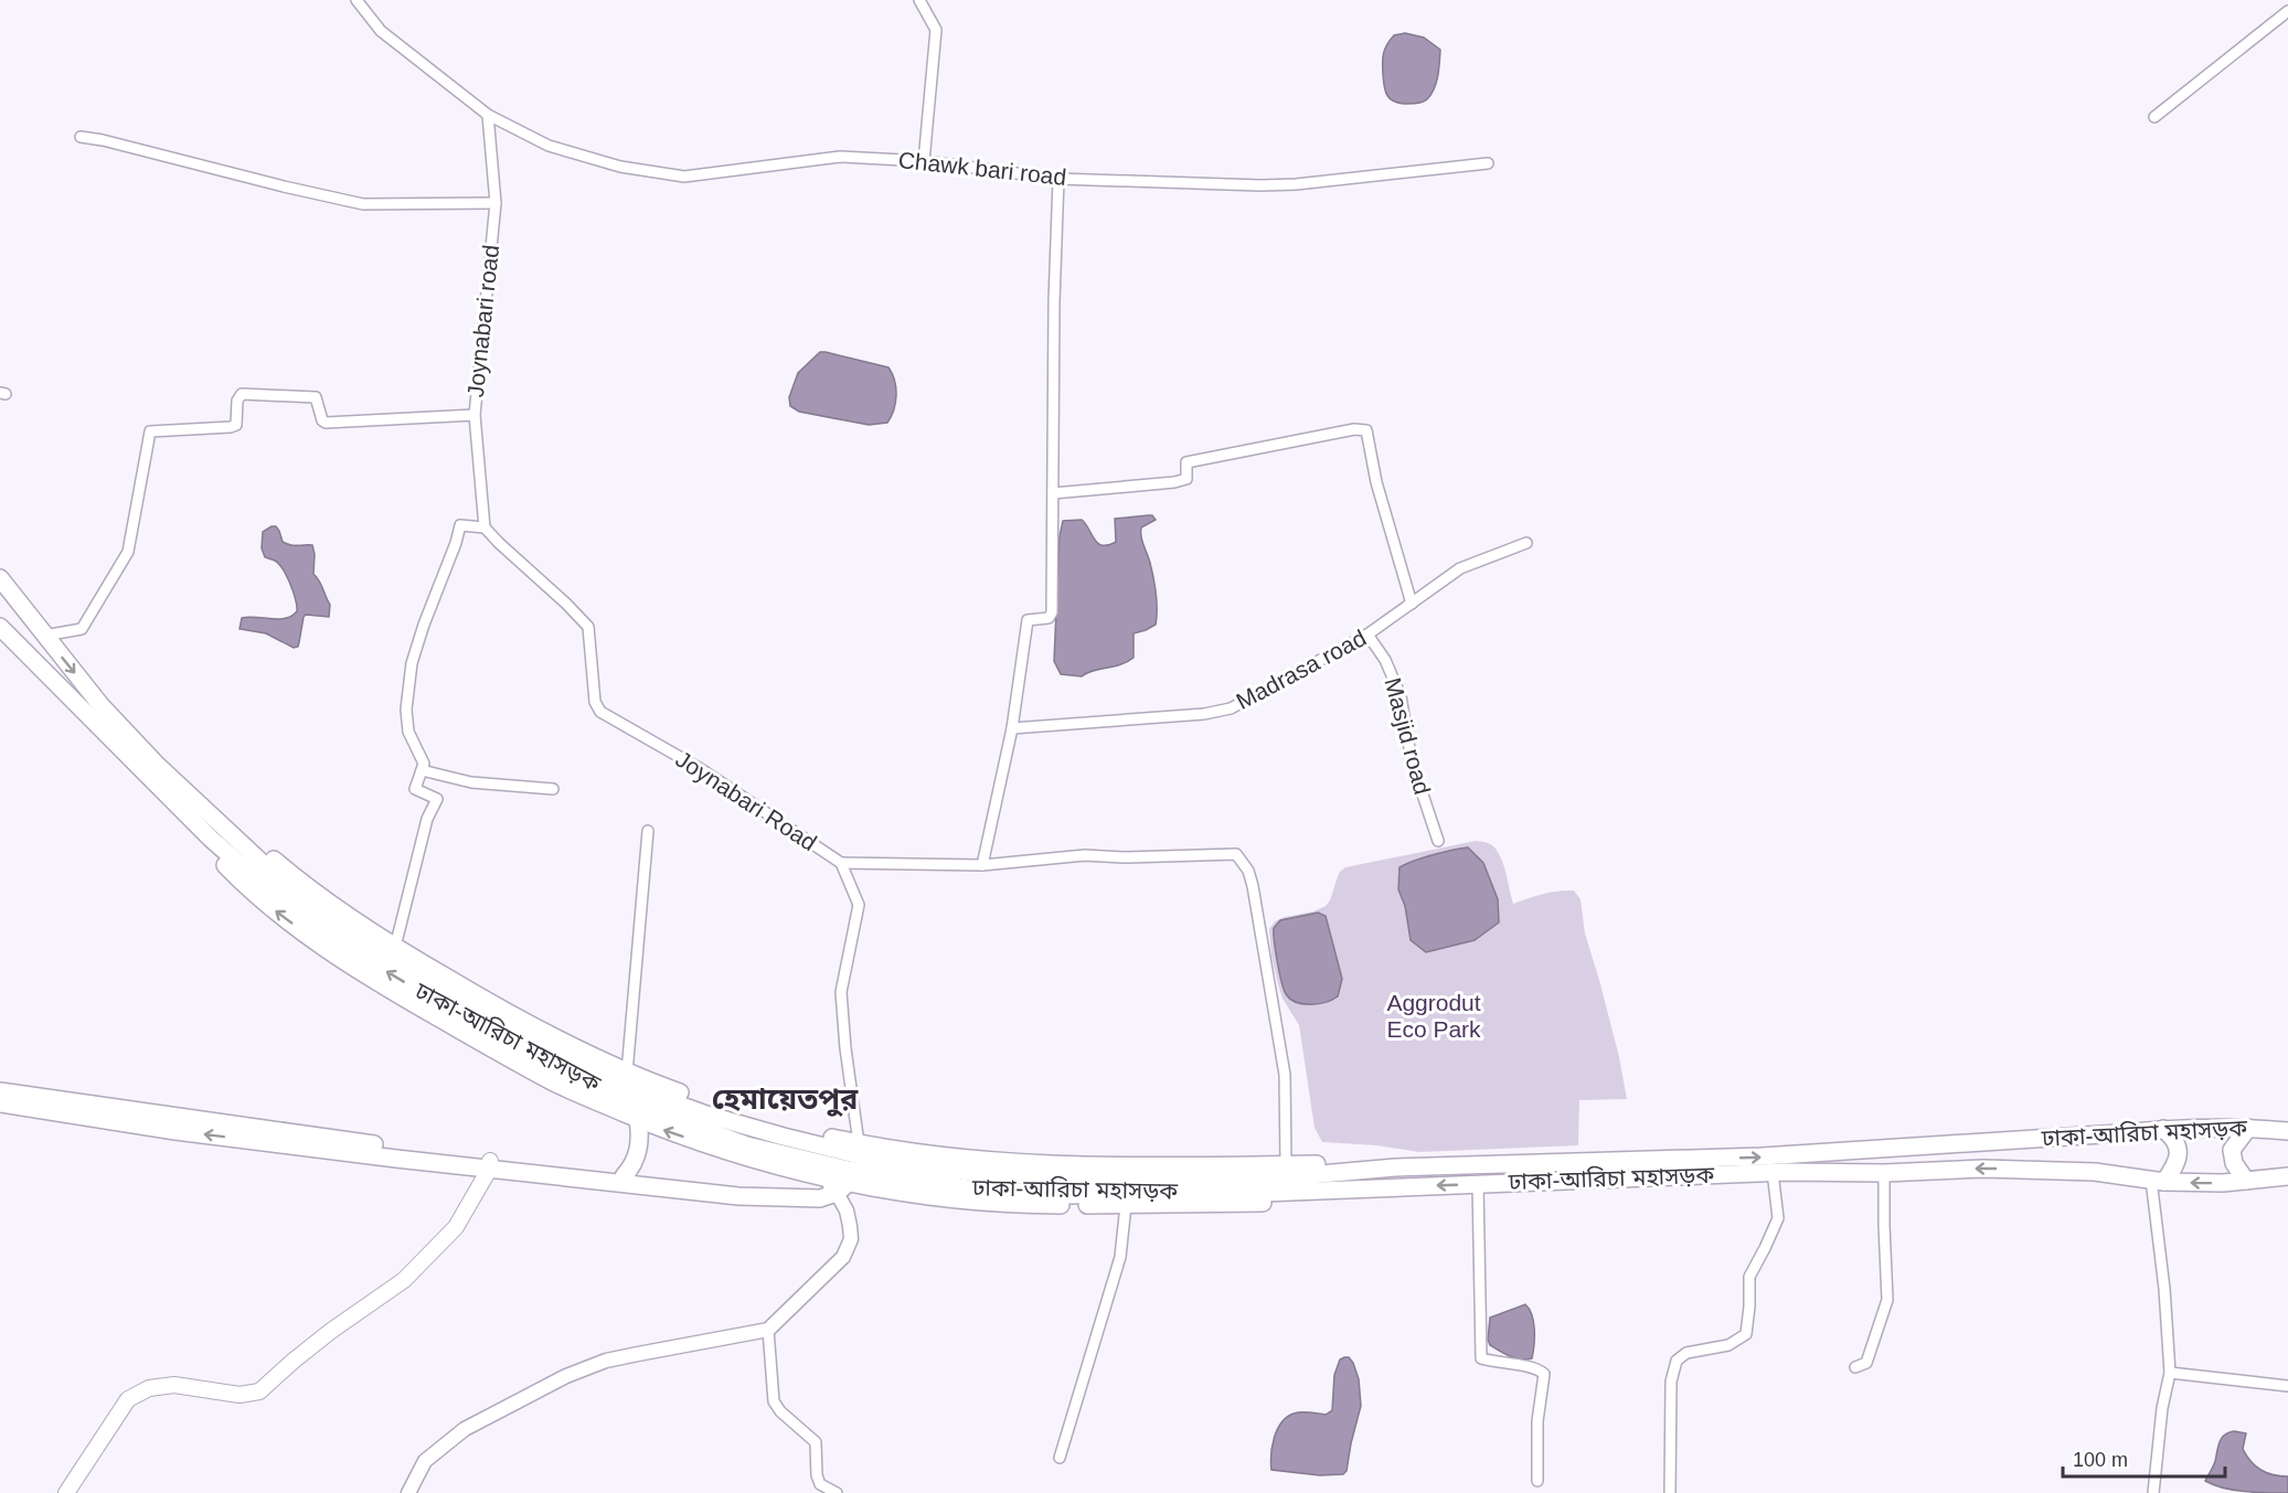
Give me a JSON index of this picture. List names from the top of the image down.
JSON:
{
  "streets": {
    "main road": ["ঢাকা-আরিচা মহাসড়ক"],
    "street": [
      "Chawk bari road",
      "Joynabari road",
      "Madrasa road",
      "Masjid road",
      "Joynabari Road"
    ]
  },
  "crossings": [
    ["Chawk bari road", "Joynabari road"],
    ["Joynabari road", "Joynabari Road"],
    ["Madrasa road", "Masjid road"]
  ],
  "districts": ["হেমায়েতপুর"],
  "parks": ["Aggrodut Eco Park"],
  "scale_bar": "100 m"
}
